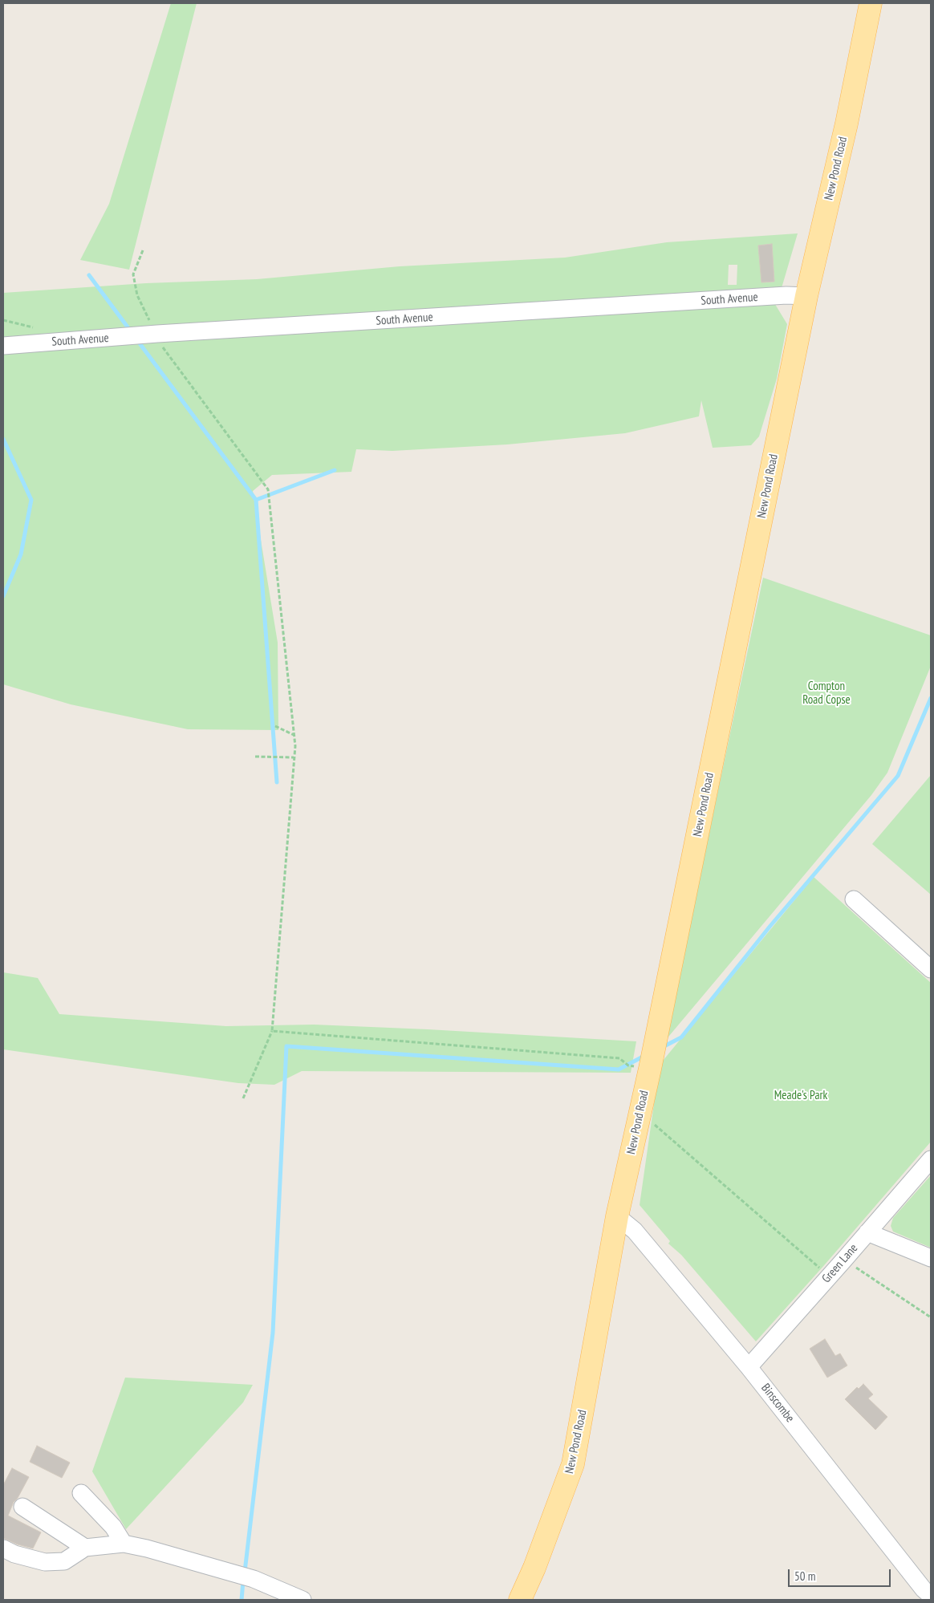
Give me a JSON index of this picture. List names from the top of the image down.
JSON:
{
  "streets": {
    "main road": ["New Pond Road"],
    "street": ["South Avenue", "Green Lane", "Binscombe"]
  },
  "crossings": [
    ["New Pond Road", "South Avenue"],
    ["New Pond Road", "Binscombe"],
    ["Green Lane", "Binscombe"]
  ],
  "parks": ["Compton Road Copse", "Meade's Park"],
  "scale_bar": "50 m"
}
